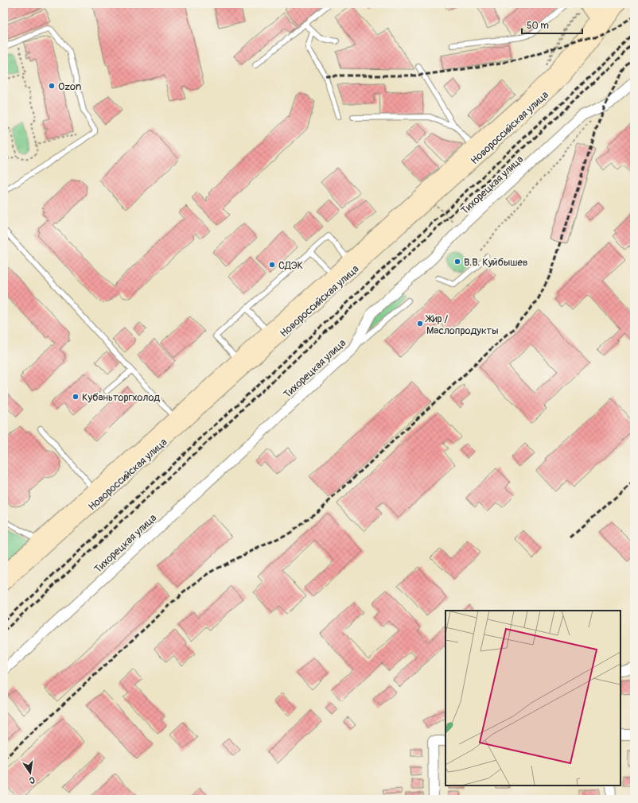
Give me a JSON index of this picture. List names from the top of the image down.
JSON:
{
  "streets": {
    "main road": ["Новороссийская улица"],
    "street": ["Тихорецкая улица"]
  },
  "places": [
    "Ozon",
    "В.В. Куйбышев",
    "СДЭК",
    "Жир / Маслопродукты",
    "Кубаньторгхолод"
  ],
  "scale_bar": "50 m",
  "north": "bottom"
}
